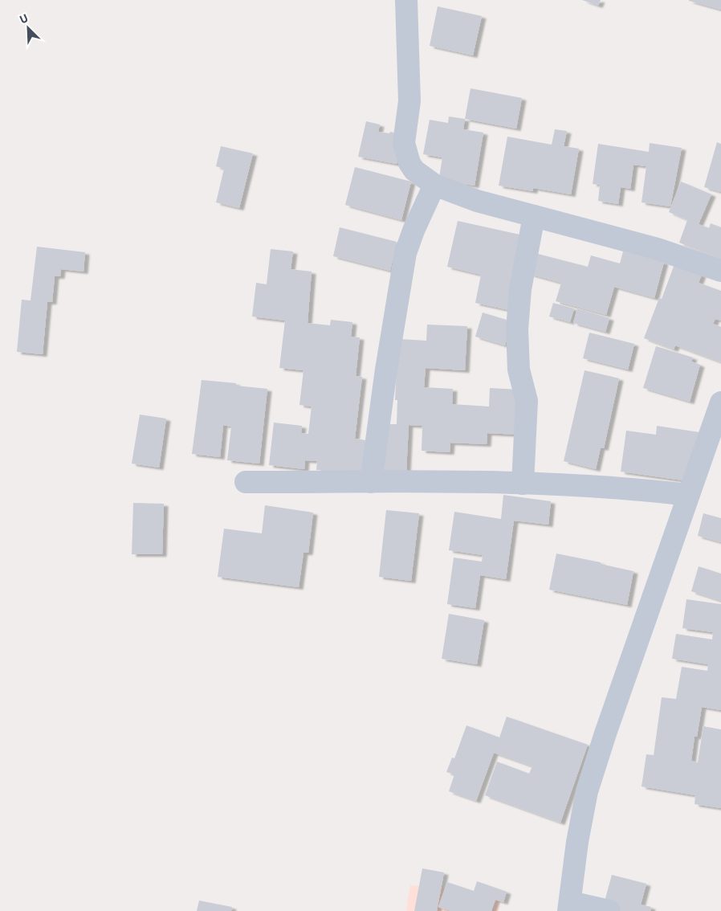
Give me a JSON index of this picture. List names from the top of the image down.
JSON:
{
  "north": "top left"
}
